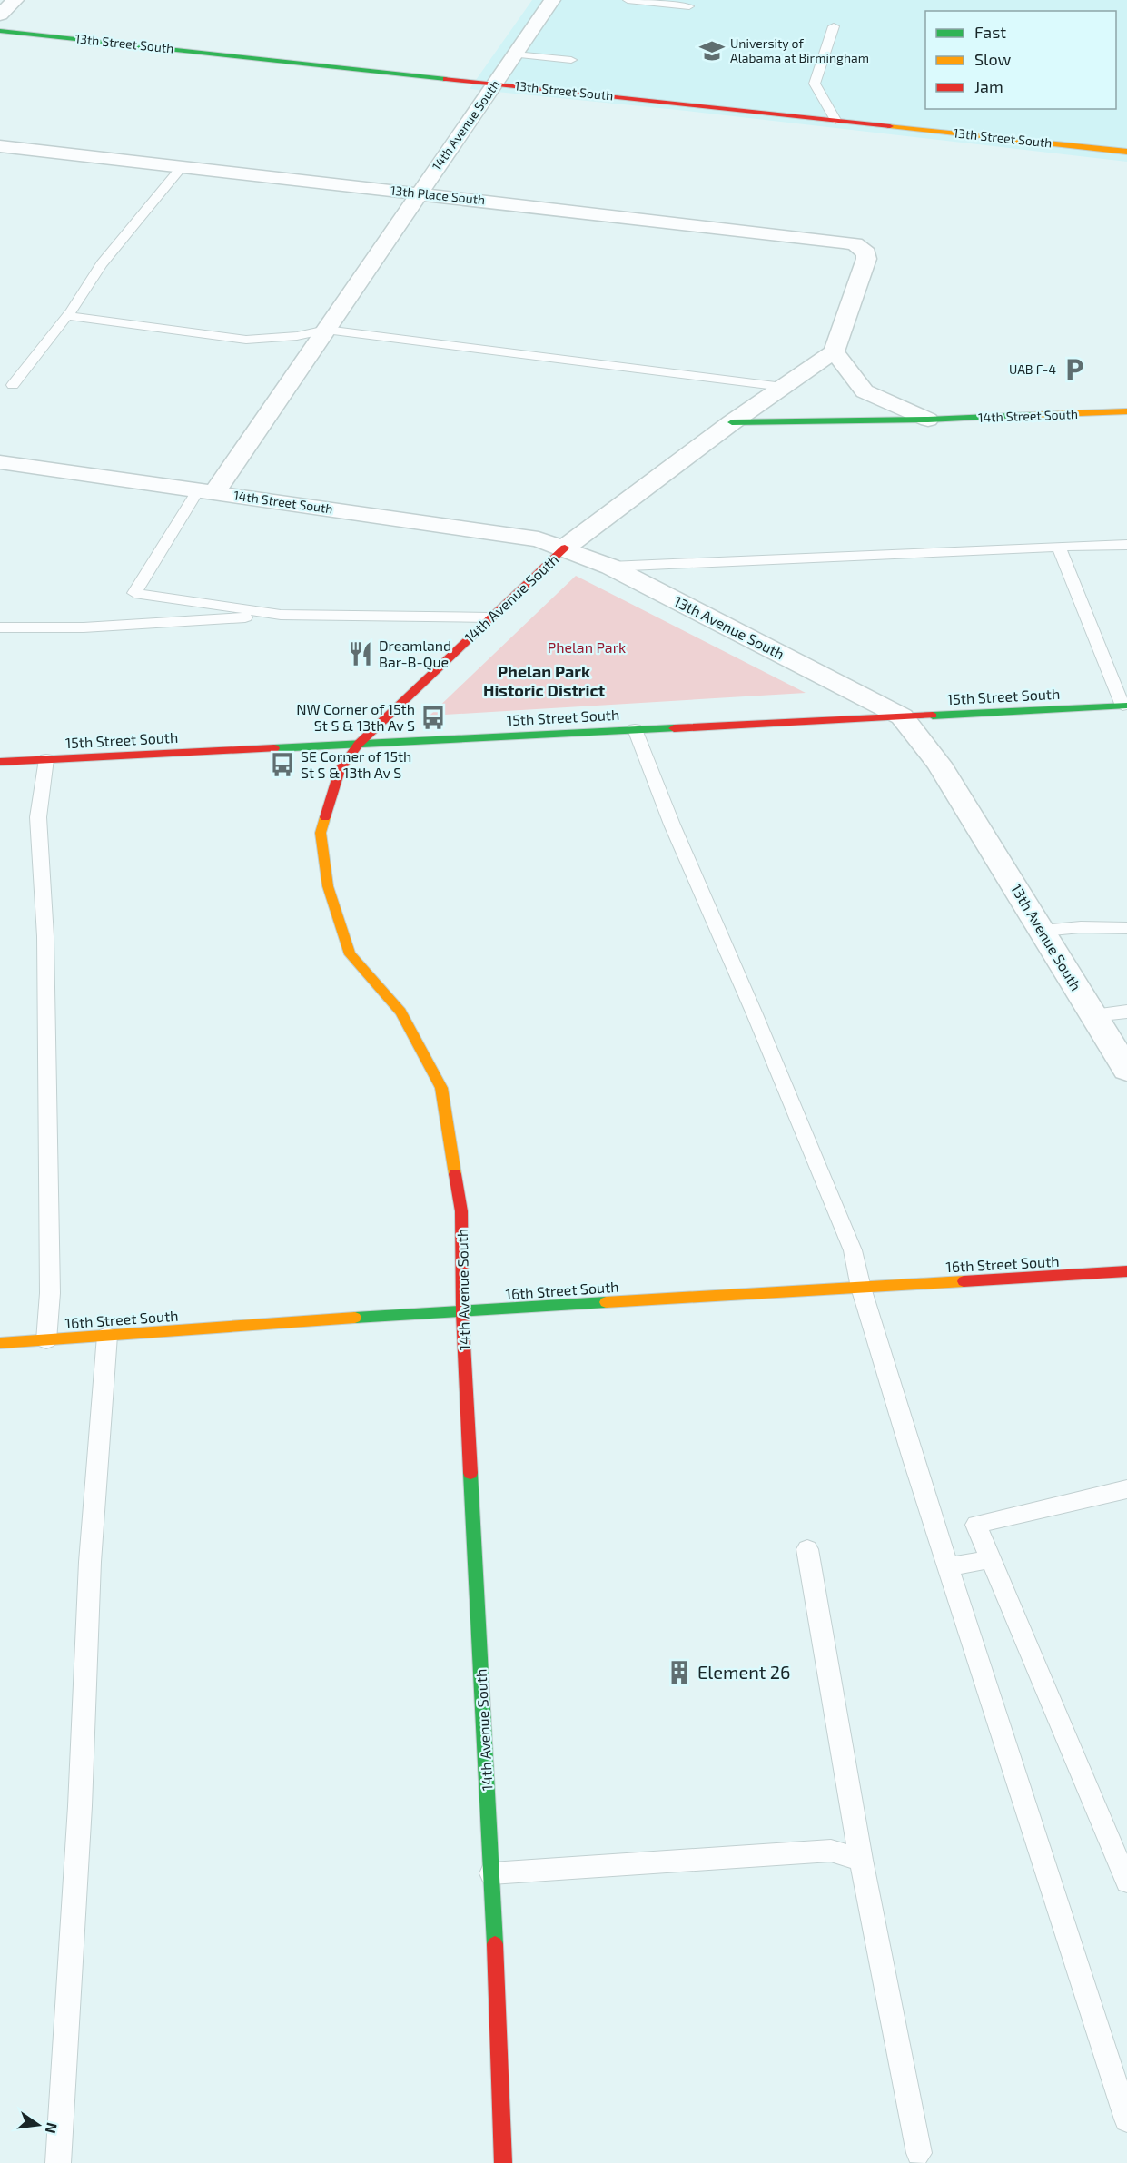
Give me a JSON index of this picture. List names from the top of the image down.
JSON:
{
  "streets": {
    "street": [
      "13th Street South",
      "14th Avenue South",
      "13th Place South",
      "14th Street South",
      "13th Avenue South",
      "15th Street South",
      "16th Street South"
    ]
  },
  "crossings": [
    ["13th Street South", "14th Avenue South"],
    ["14th Avenue South", "13th Place South"],
    ["14th Avenue South", "14th Street South"],
    ["14th Avenue South", "13th Avenue South"],
    ["14th Avenue South", "15th Street South"],
    ["14th Avenue South", "16th Street South"],
    ["13th Place South", "14th Street South"],
    ["14th Street South", "13th Avenue South"],
    ["13th Avenue South", "15th Street South"]
  ],
  "districts": ["Phelan Park Historic District"],
  "parks": ["Phelan Park"],
  "places": {
    "school or university": ["University of Alabama at Birmingham"],
    "parking": ["UAB F-4"],
    "restaurant": ["Dreamland Bar-B-Que"],
    "bus stop": ["NW Corner of 15th St S & 13th Av S", "SE Corner of 15th St S & 13th Av S"],
    "building": ["Element 26"]
  },
  "legend": ["Fast", "Slow", "Jam"],
  "north": "right"
}
